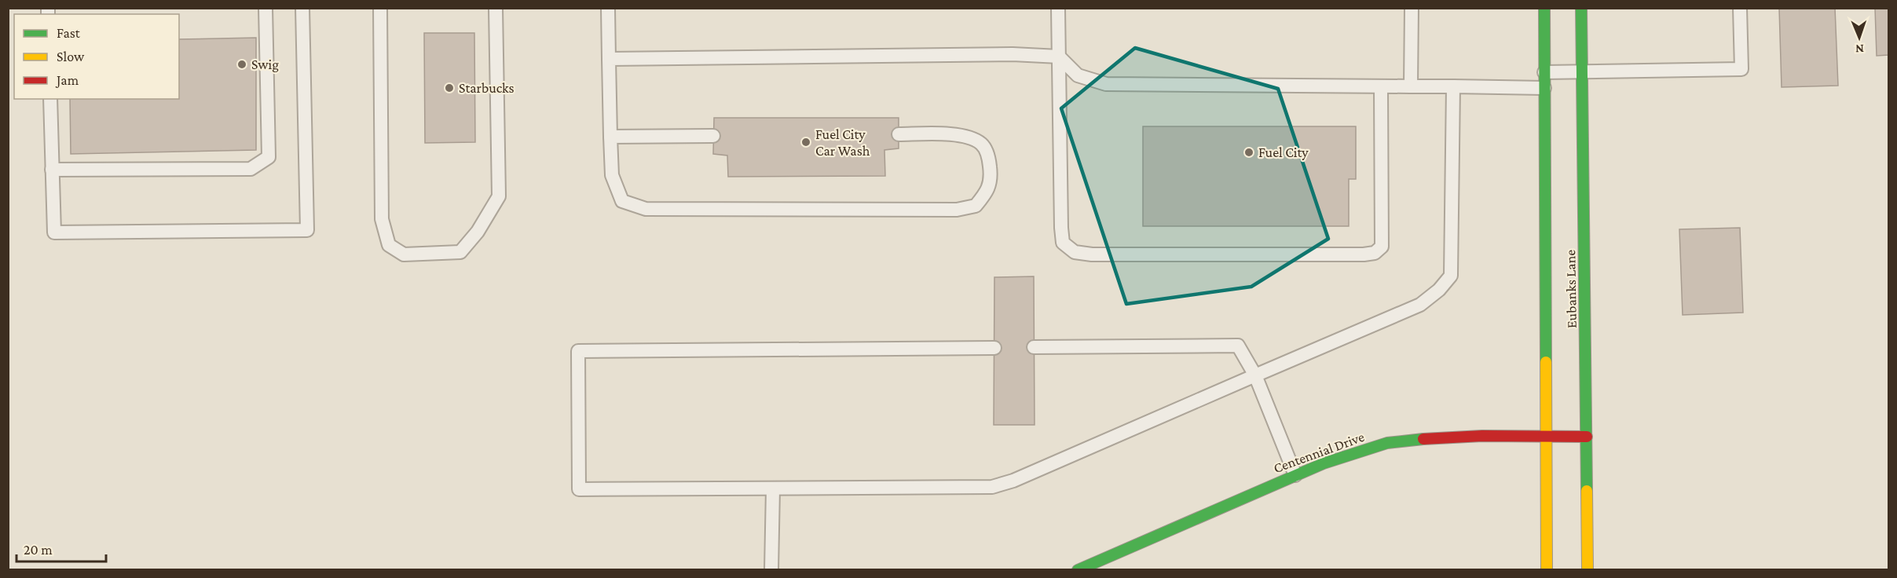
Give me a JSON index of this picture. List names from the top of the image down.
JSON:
{
  "streets": {
    "street": ["Eubanks Lane", "Centennial Drive"]
  },
  "crossings": [
    ["Eubanks Lane", "Centennial Drive"]
  ],
  "places": [
    "Swig",
    "Starbucks",
    "Fuel City Car Wash",
    "Fuel City"
  ],
  "legend": ["Fast", "Slow", "Jam"],
  "scale_bar": "20 m",
  "north": "bottom"
}
